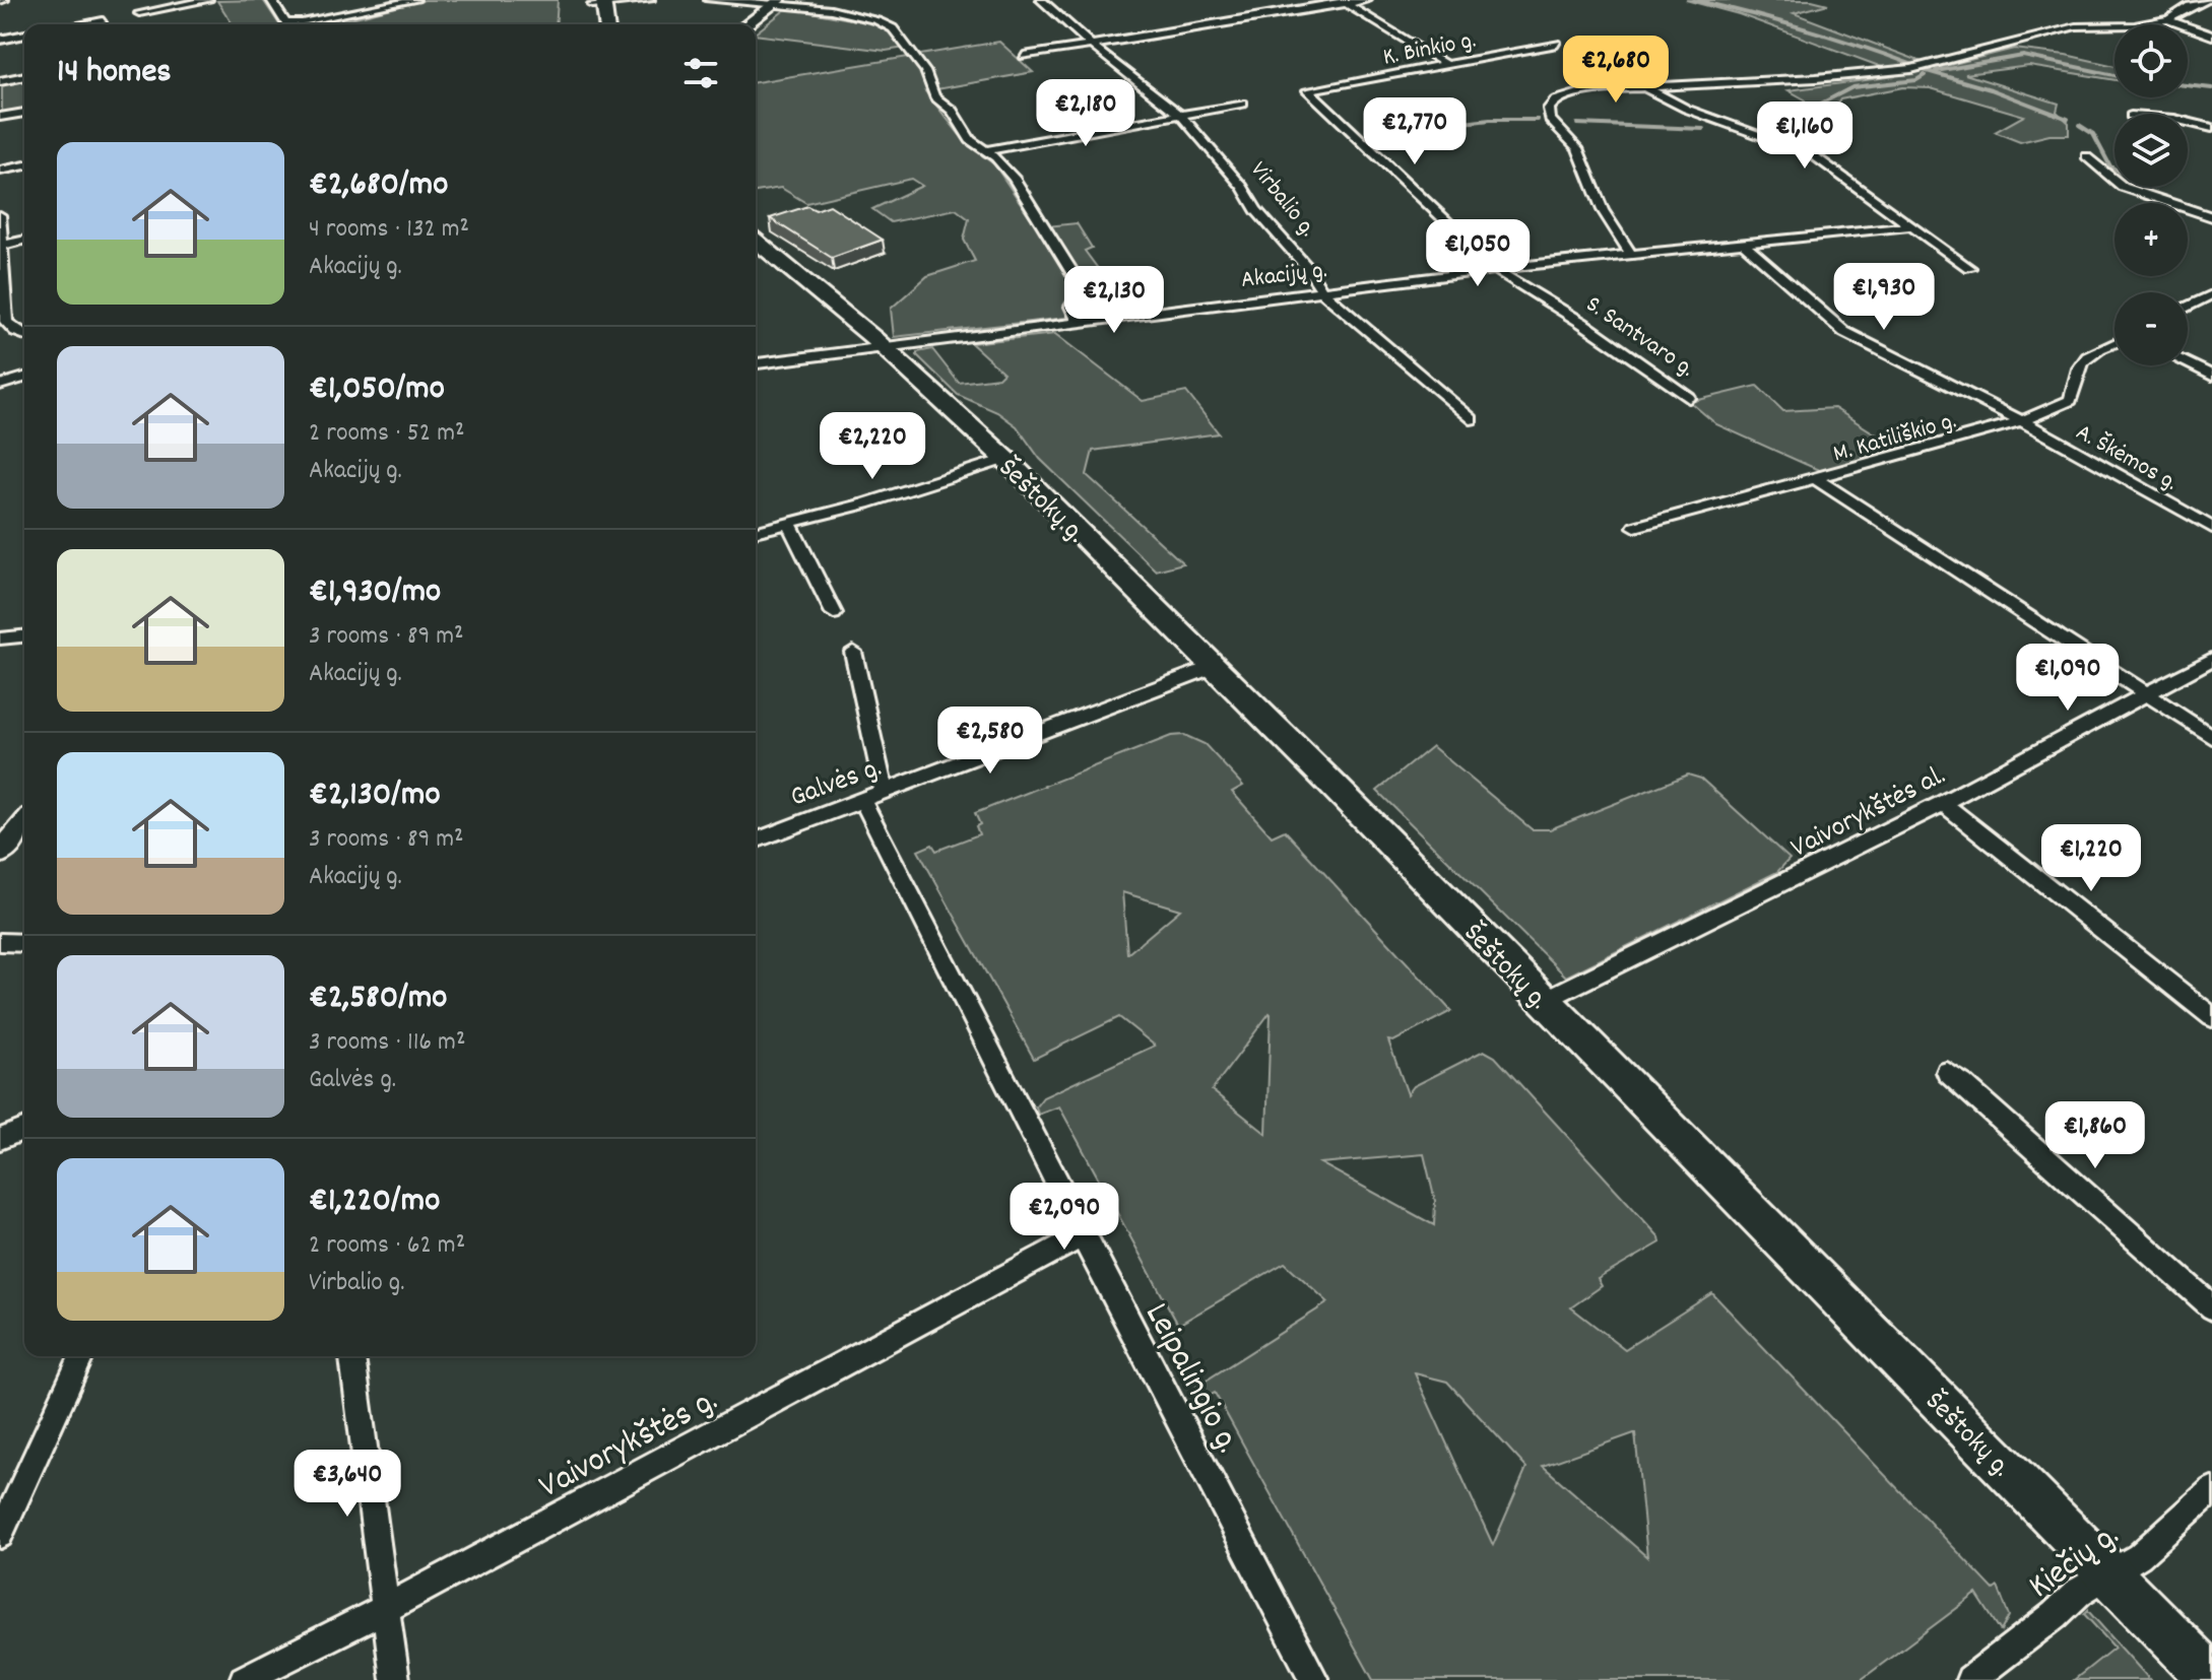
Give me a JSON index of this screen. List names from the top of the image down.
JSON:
{
  "streets": {
    "main road": ["Šeštokų g."],
    "street": [
      "K. Binkio g.",
      "Virbalio g.",
      "Akacijų g.",
      "S. Santvaro g.",
      "M. Katiliškio g.",
      "A. Škėmos g.",
      "Galvės g.",
      "Vaivorykštės al.",
      "Leipalingio g.",
      "Vaivorykštės g.",
      "Kiečių g."
    ]
  },
  "crossings": [
    ["K. Binkio g.", "S. Santvaro g."],
    ["Virbalio g.", "Akacijų g."],
    ["Akacijų g.", "S. Santvaro g."],
    ["Akacijų g.", "Šeštokų g."],
    ["M. Katiliškio g.", "A. Škėmos g."],
    ["Šeštokų g.", "Galvės g."],
    ["Šeštokų g.", "Vaivorykštės al."],
    ["Šeštokų g.", "Kiečių g."],
    ["Galvės g.", "Leipalingio g."],
    ["Leipalingio g.", "Vaivorykštės g."]
  ],
  "page": {
    "map_buttons": ["+", "−"],
    "heading": "14 homes",
    "price": [
      "€2,680",
      "€2,180",
      "€2,770",
      "€1,160",
      "€1,050",
      "€1,930",
      "€2,130",
      "€2,220",
      "€1,090",
      "€2,580",
      "€1,220",
      "€1,860",
      "€2,090",
      "€3,640"
    ],
    "list": [
      {
        "name": "€2,680/mo",
        "note": "4 rooms · 132 m² · Akacijų g."
      },
      {
        "name": "€1,050/mo",
        "note": "2 rooms · 52 m² · Akacijų g."
      },
      {
        "name": "€1,930/mo",
        "note": "3 rooms · 89 m² · Akacijų g."
      },
      {
        "name": "€2,130/mo",
        "note": "3 rooms · 89 m² · Akacijų g."
      },
      {
        "name": "€2,580/mo",
        "note": "3 rooms · 116 m² · Galvės g."
      },
      {
        "name": "€1,220/mo",
        "note": "2 rooms · 62 m² · Virbalio g."
      }
    ]
  }
}
